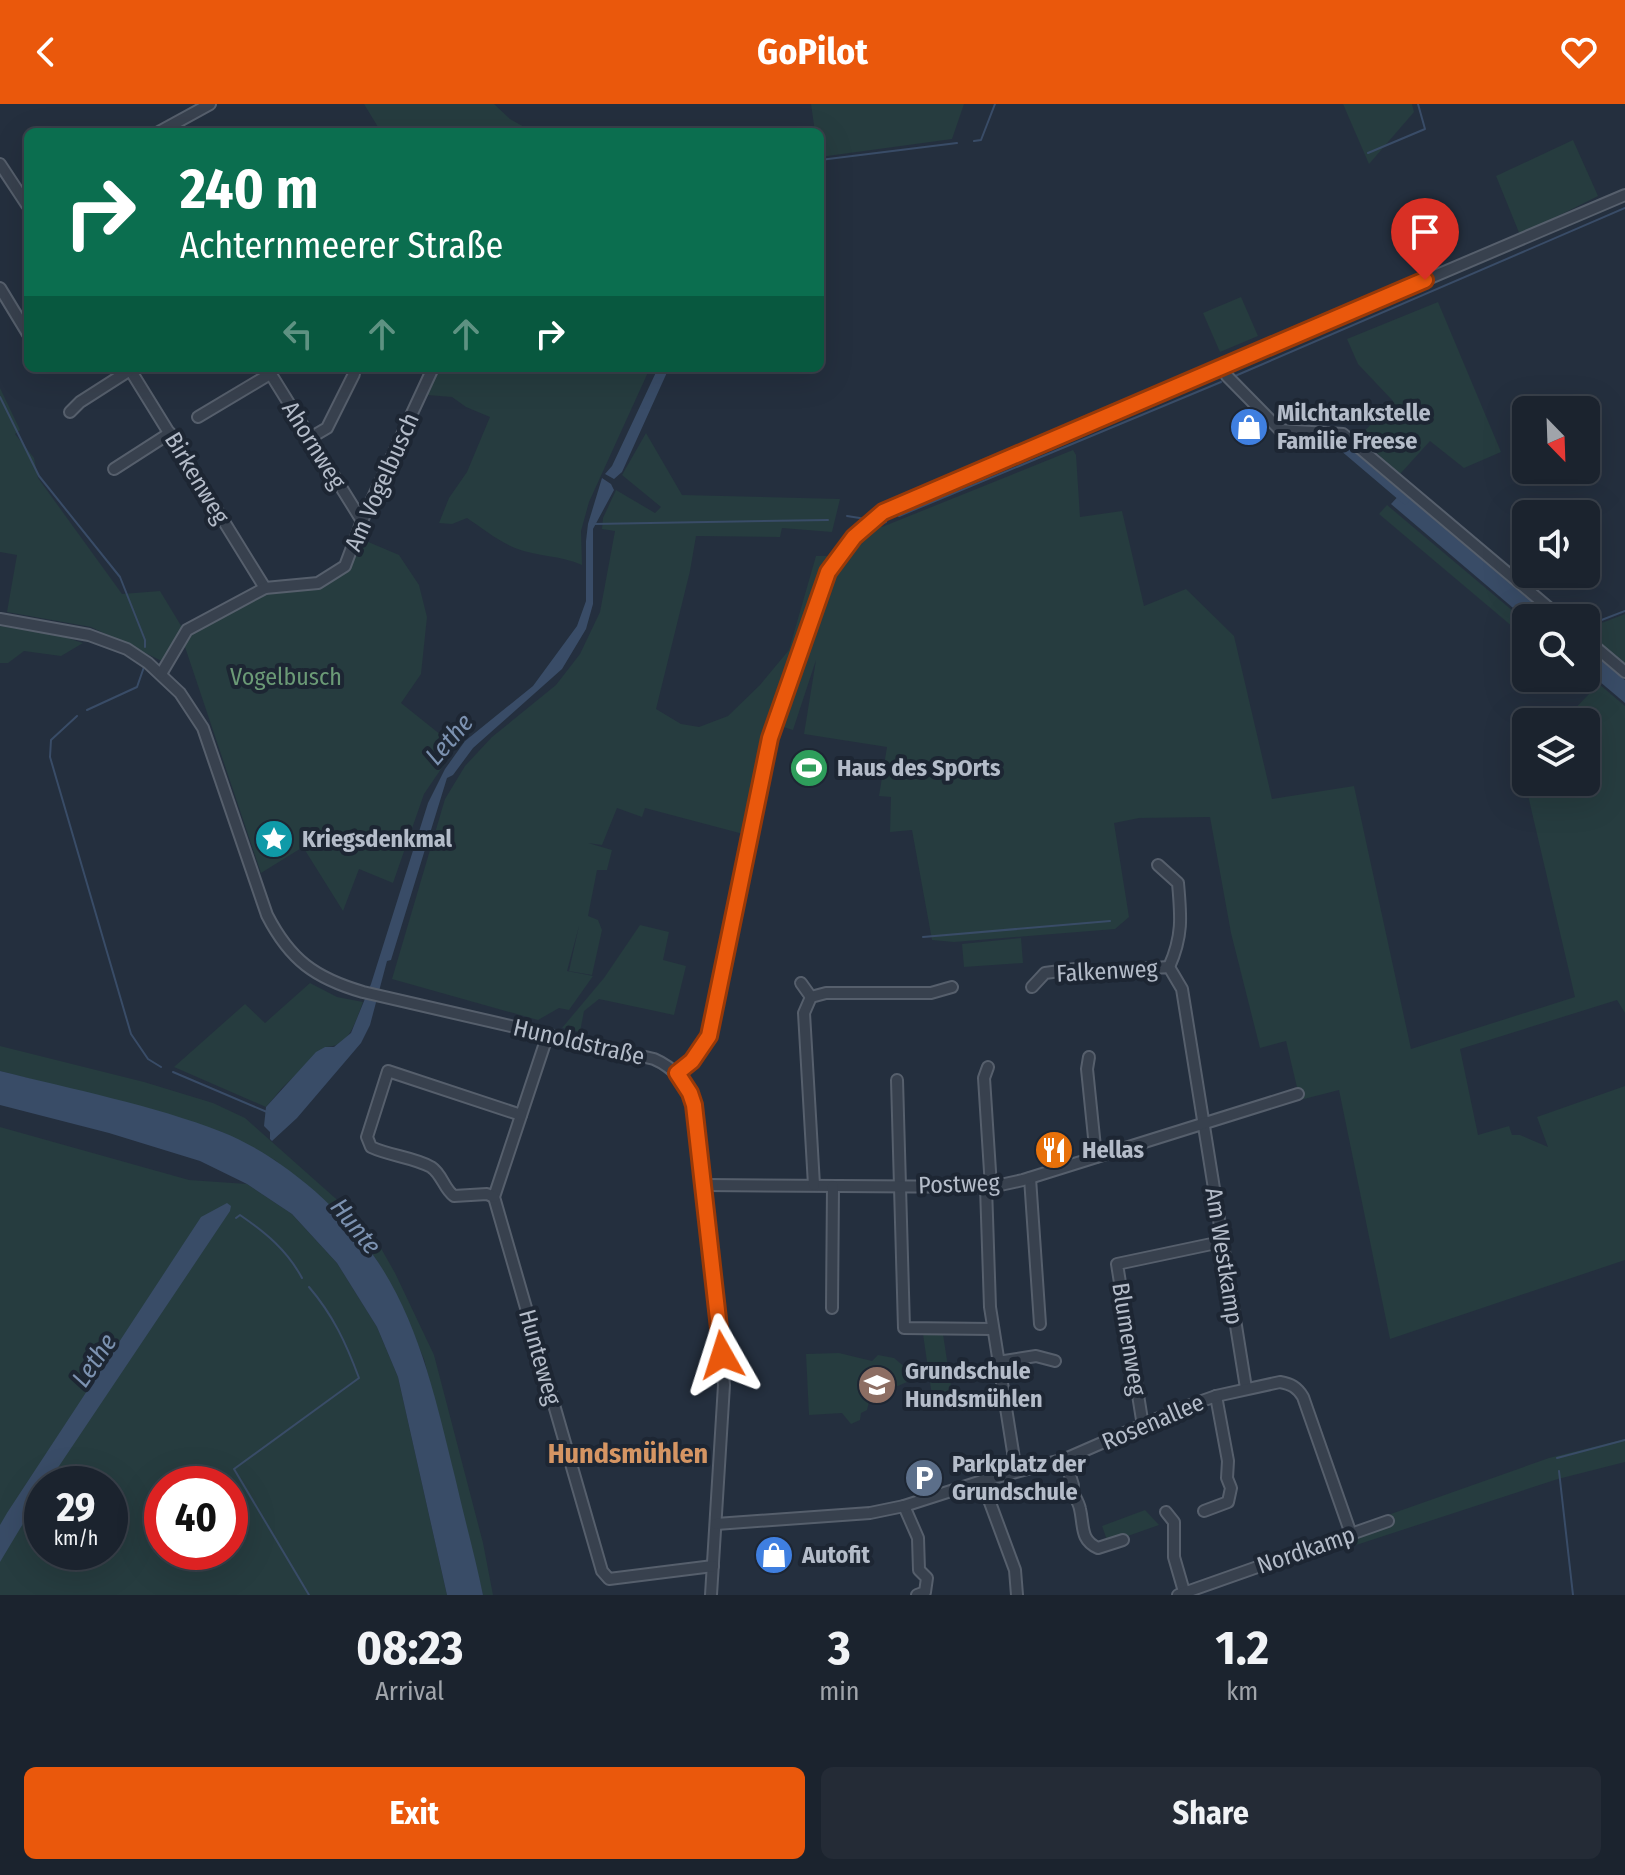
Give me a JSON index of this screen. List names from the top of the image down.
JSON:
{
  "streets": {
    "street": [
      "Ahornweg",
      "Birkenweg",
      "Am Vogelbusch",
      "Falkenweg",
      "Hunoldstraße",
      "Postweg",
      "Am Westkamp",
      "Blumenweg",
      "Hunteweg",
      "Rosenallee",
      "Nordkamp"
    ]
  },
  "crossings": [
    ["Ahornweg", "Am Vogelbusch"],
    ["Birkenweg", "Am Vogelbusch"],
    ["Am Vogelbusch", "Hunoldstraße"],
    ["Falkenweg", "Postweg"],
    ["Falkenweg", "Am Westkamp"],
    ["Hunoldstraße", "Postweg"],
    ["Hunoldstraße", "Hunteweg"],
    ["Hunoldstraße", "Rosenallee"],
    ["Postweg", "Am Westkamp"],
    ["Am Westkamp", "Blumenweg"],
    ["Am Westkamp", "Rosenallee"],
    ["Blumenweg", "Rosenallee"],
    ["Rosenallee", "Nordkamp"]
  ],
  "districts": ["Hundsmühlen"],
  "water": ["Lethe", "Hunte"],
  "parks": ["Vogelbusch"],
  "places": {
    "shop": ["Milchtankstelle Familie Freese", "Autofit"],
    "sports": ["Haus des SpOrts"],
    "place": ["Kriegsdenkmal"],
    "restaurant": ["Hellas"],
    "school or university": ["Grundschule Hundsmühlen"],
    "parking": ["Parkplatz der Grundschule"]
  },
  "north": "bottom right",
  "page": {
    "header": "GoPilot",
    "turn": ["240 m", "Achternmeerer Straße"],
    "speed": "29 km/h",
    "limit": "40",
    "eta": [
      "08:23",
      "Arrival",
      "3",
      "min",
      "1.2",
      "km"
    ],
    "buttons": ["Exit", "Share"]
  }
}
